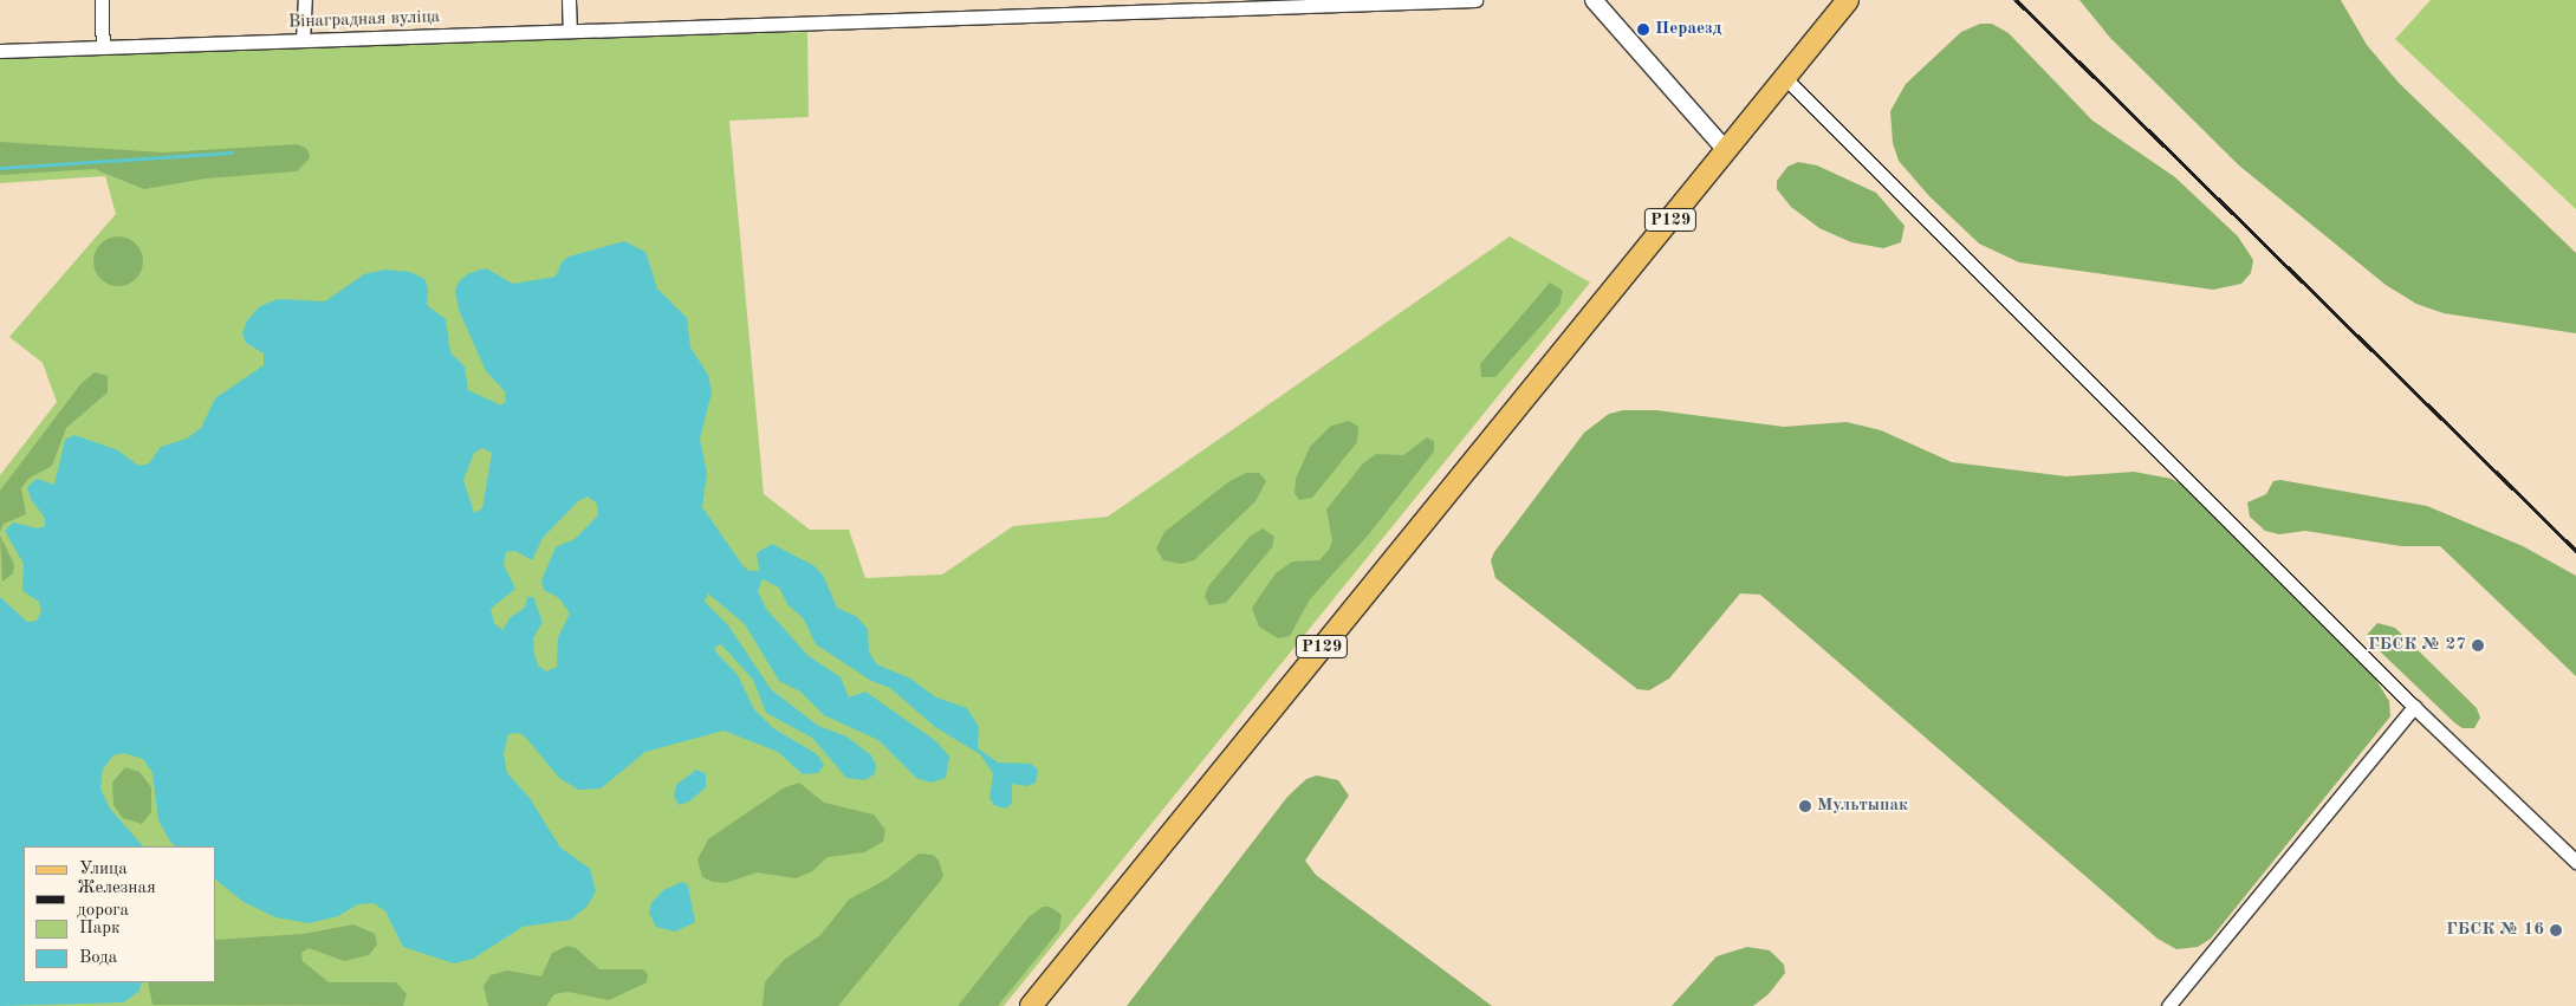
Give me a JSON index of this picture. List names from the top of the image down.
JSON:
{
  "streets": {
    "main road": ["Р129"],
    "street": ["Вінаградная вуліца"]
  },
  "places": [
    "Пераезд",
    "ГБСК № 27",
    "Мультыпак",
    "ГБСК № 16"
  ],
  "legend": [
    "Улица",
    "Железная дорога",
    "Парк",
    "Вода"
  ]
}
